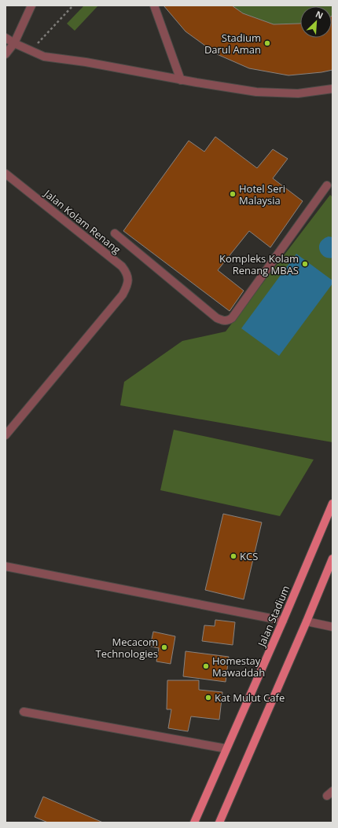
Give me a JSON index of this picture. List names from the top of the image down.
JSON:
{
  "streets": {
    "main road": ["Jalan Stadium"],
    "street": ["Jalan Kolam Renang"]
  },
  "places": [
    "Stadium Darul Aman",
    "Hotel Seri Malaysia",
    "Kompleks Kolam Renang MBAS",
    "KCS",
    "Mecacom Technologies",
    "Homestay Mawaddah",
    "Kat Mulut Cafe"
  ],
  "north": "top right"
}
